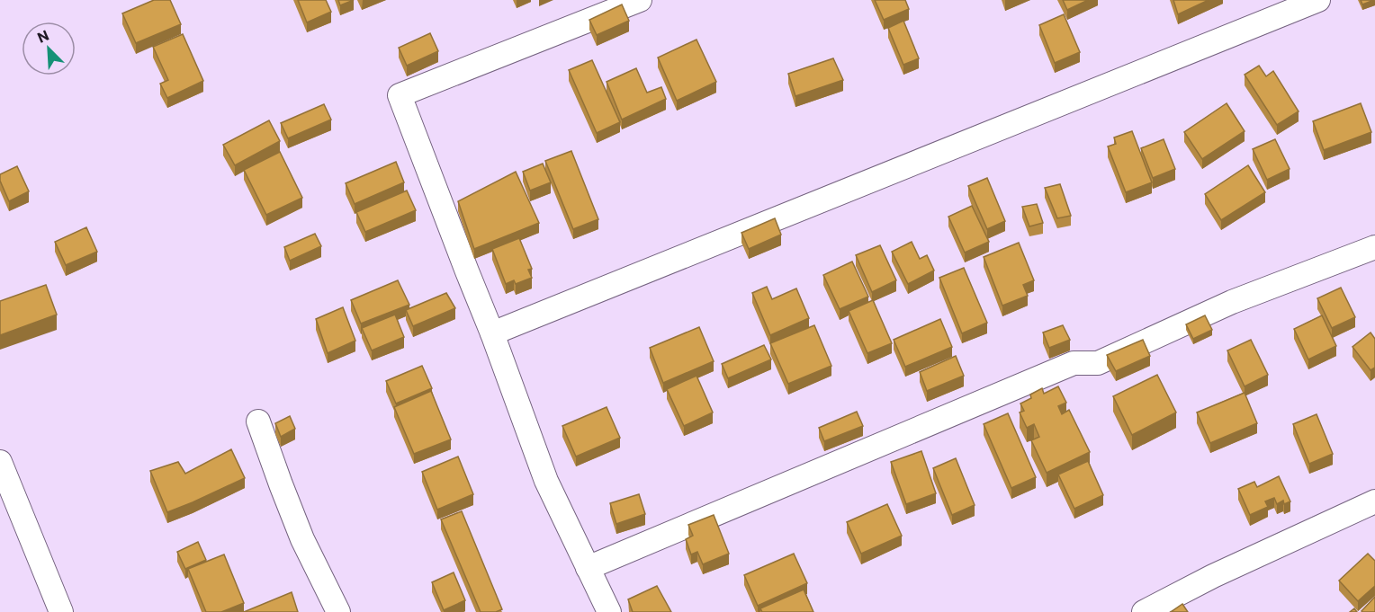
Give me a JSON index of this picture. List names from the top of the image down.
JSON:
{
  "north": "top left"
}
